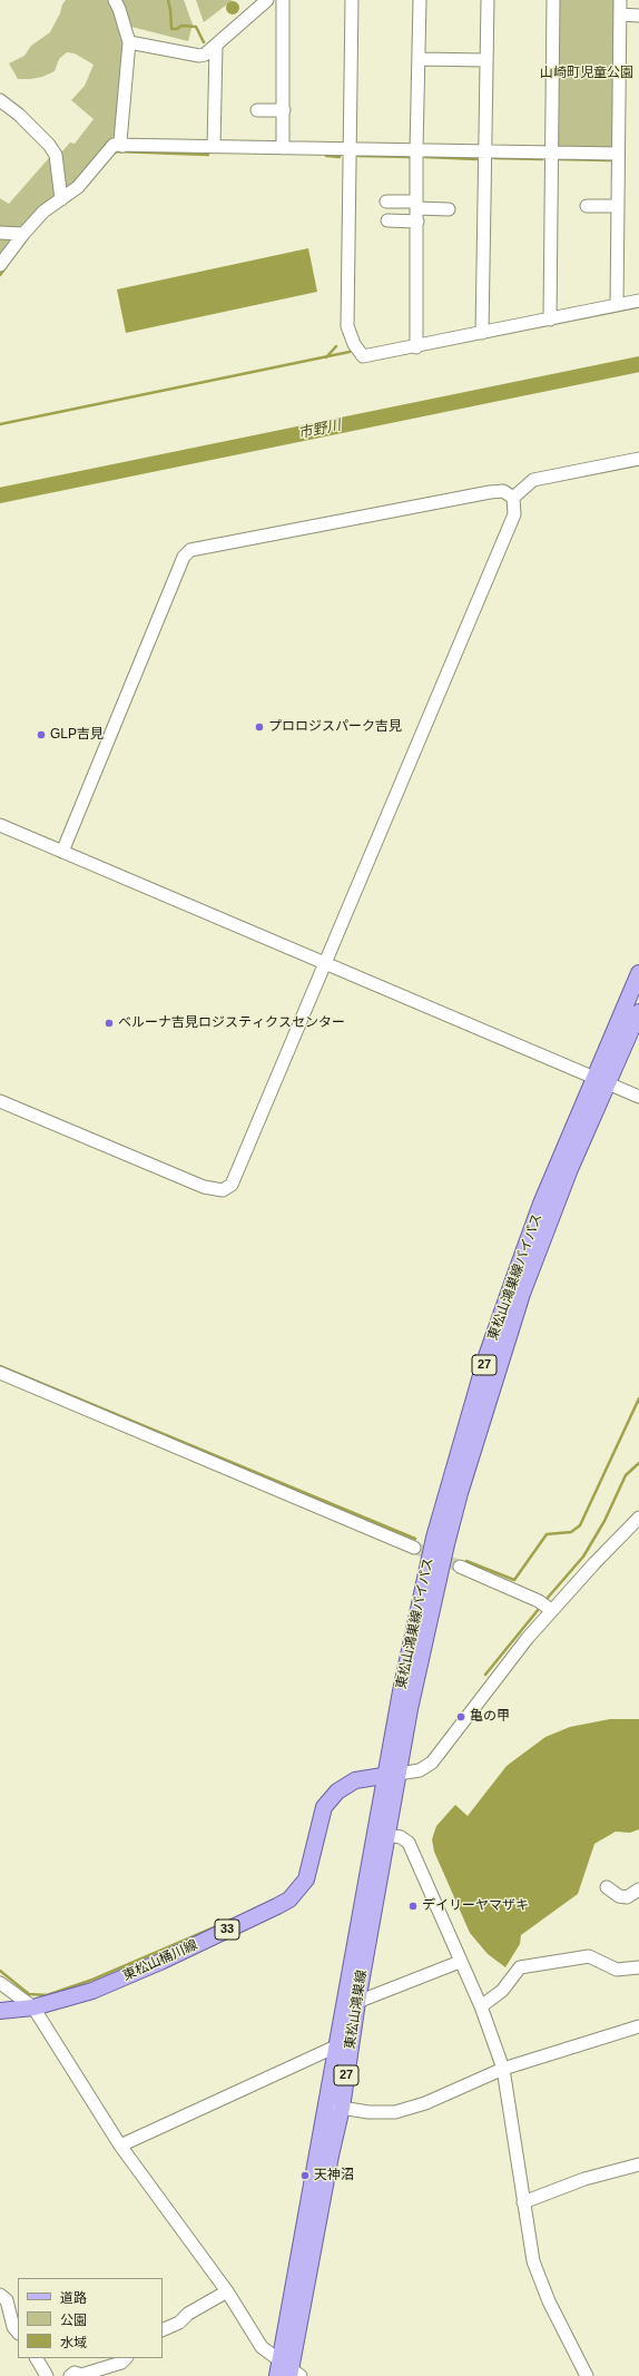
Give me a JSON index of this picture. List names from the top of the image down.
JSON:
{
  "streets": {
    "main road": [
      "東松山鴻巣線バイパス",
      "27",
      "33",
      "東松山桶川線",
      "東松山鴻巣線"
    ]
  },
  "crossings": [
    ["東松山鴻巣線バイパス", "東松山桶川線"],
    ["東松山鴻巣線バイパス", "東松山鴻巣線"],
    ["東松山桶川線", "東松山鴻巣線"]
  ],
  "water": ["市野川"],
  "parks": ["山崎町児童公園"],
  "places": [
    "プロロジスパーク吉見",
    "GLP吉見",
    "ベルーナ吉見ロジスティクスセンター",
    "亀の甲",
    "デイリーヤマザキ",
    "天神沼"
  ],
  "legend": ["道路", "公園", "水域"]
}
